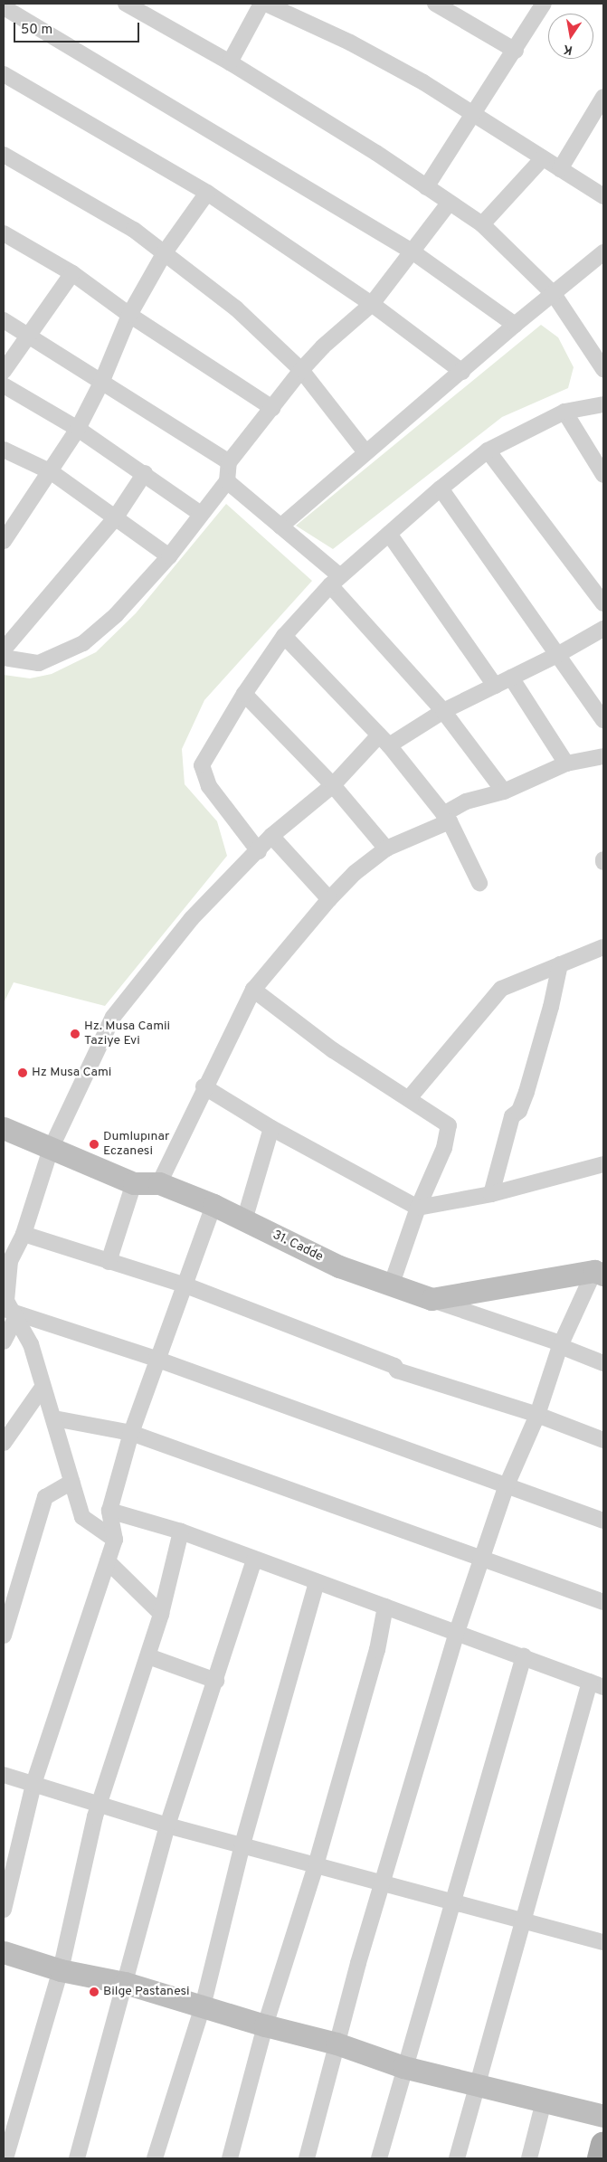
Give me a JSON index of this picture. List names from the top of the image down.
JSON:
{
  "streets": {
    "street": ["31. Cadde"]
  },
  "places": [
    "Hz. Musa Camii Taziye Evi",
    "Hz Musa Cami",
    "Dumlupınar Eczanesi",
    "Bilge Pastanesi"
  ],
  "scale_bar": "50 m",
  "north": "bottom"
}
